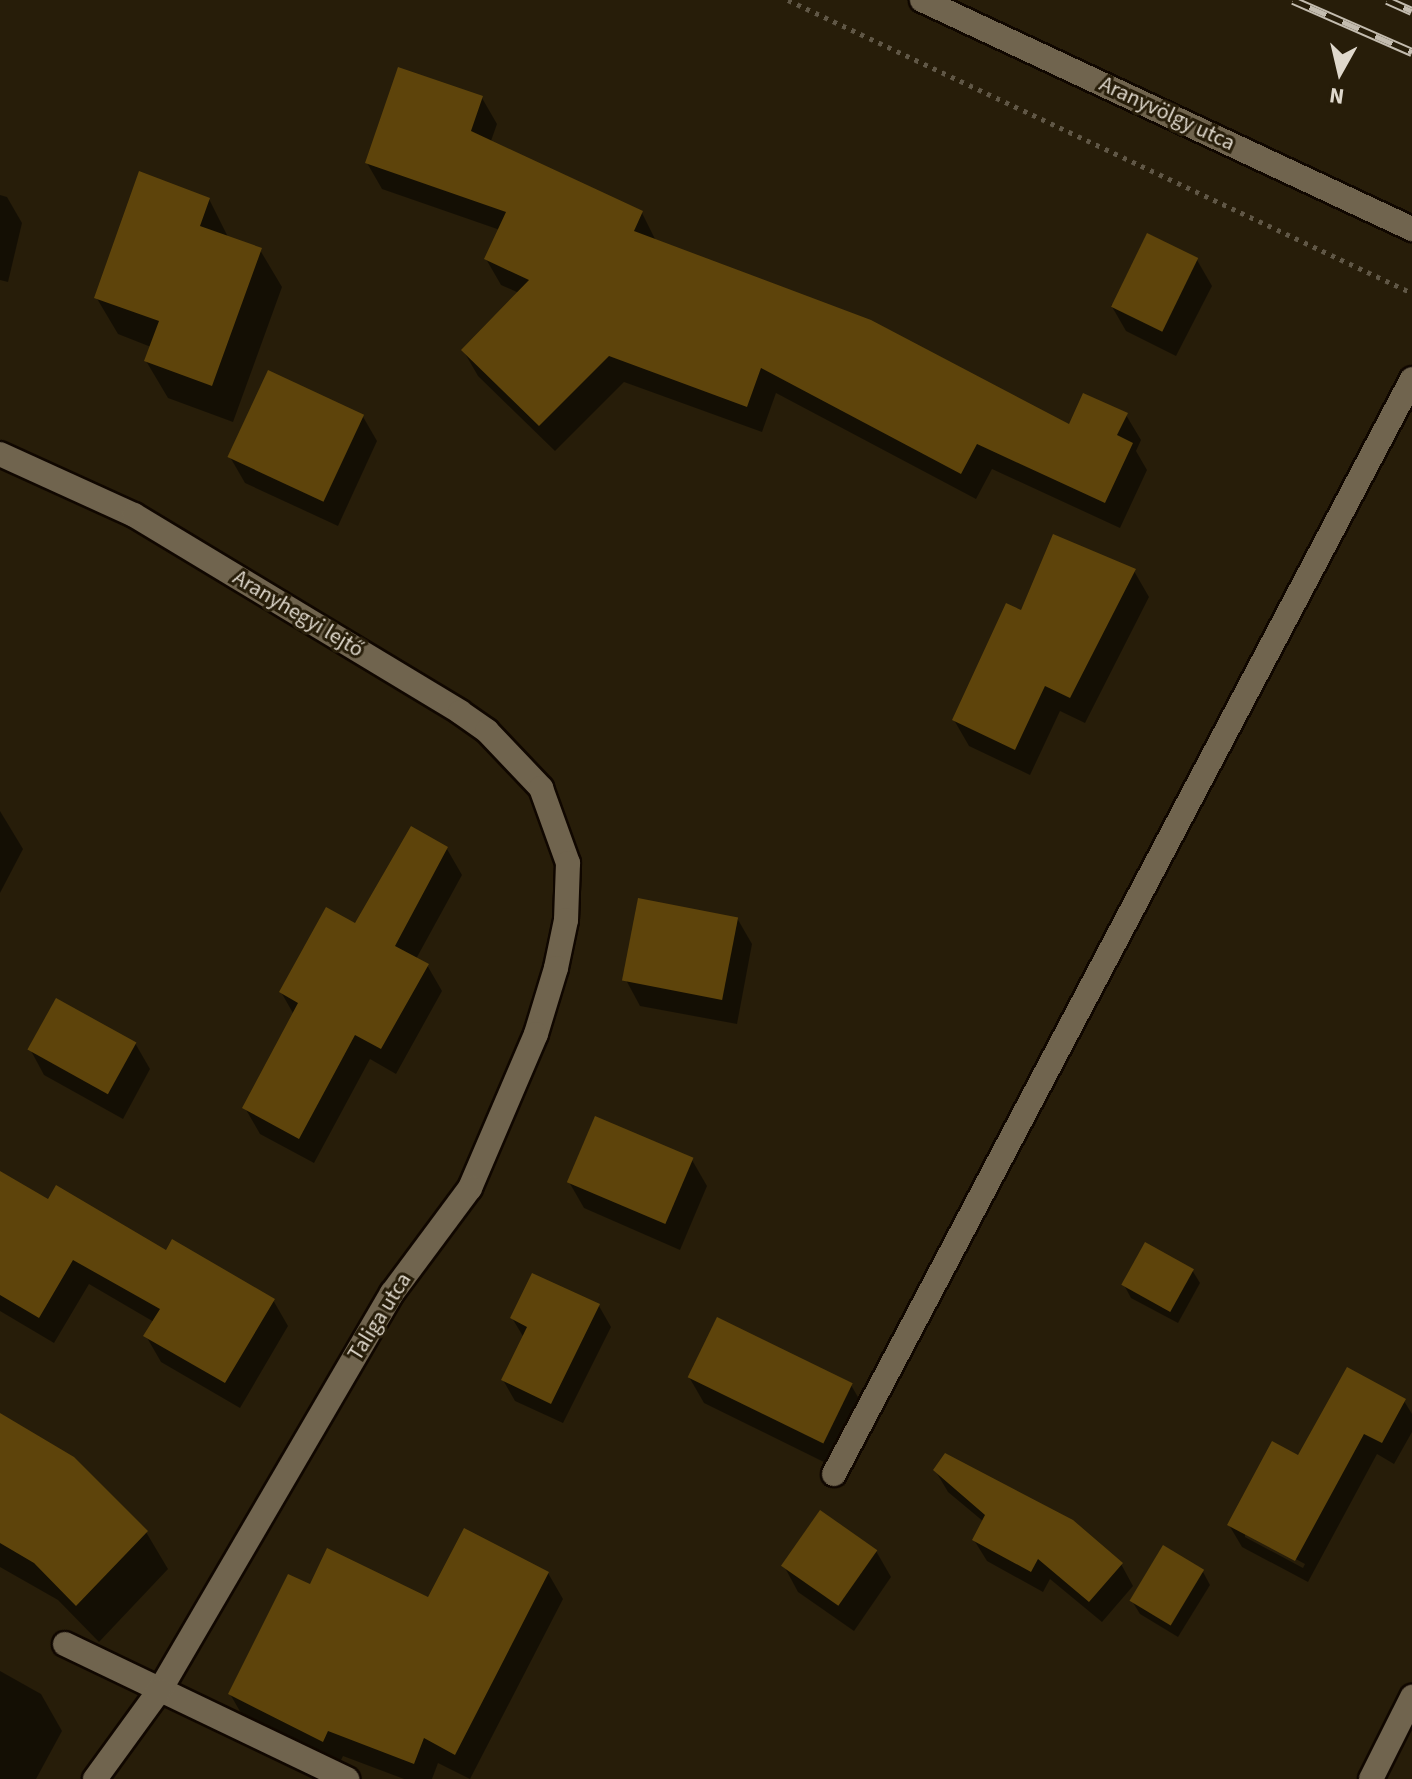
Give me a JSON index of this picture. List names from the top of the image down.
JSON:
{
  "streets": {
    "street": ["Aranyvölgy utca", "Aranyhegyi lejtő", "Taliga utca"]
  },
  "crossings": [
    ["Aranyhegyi lejtő", "Taliga utca"]
  ],
  "north": "bottom"
}
